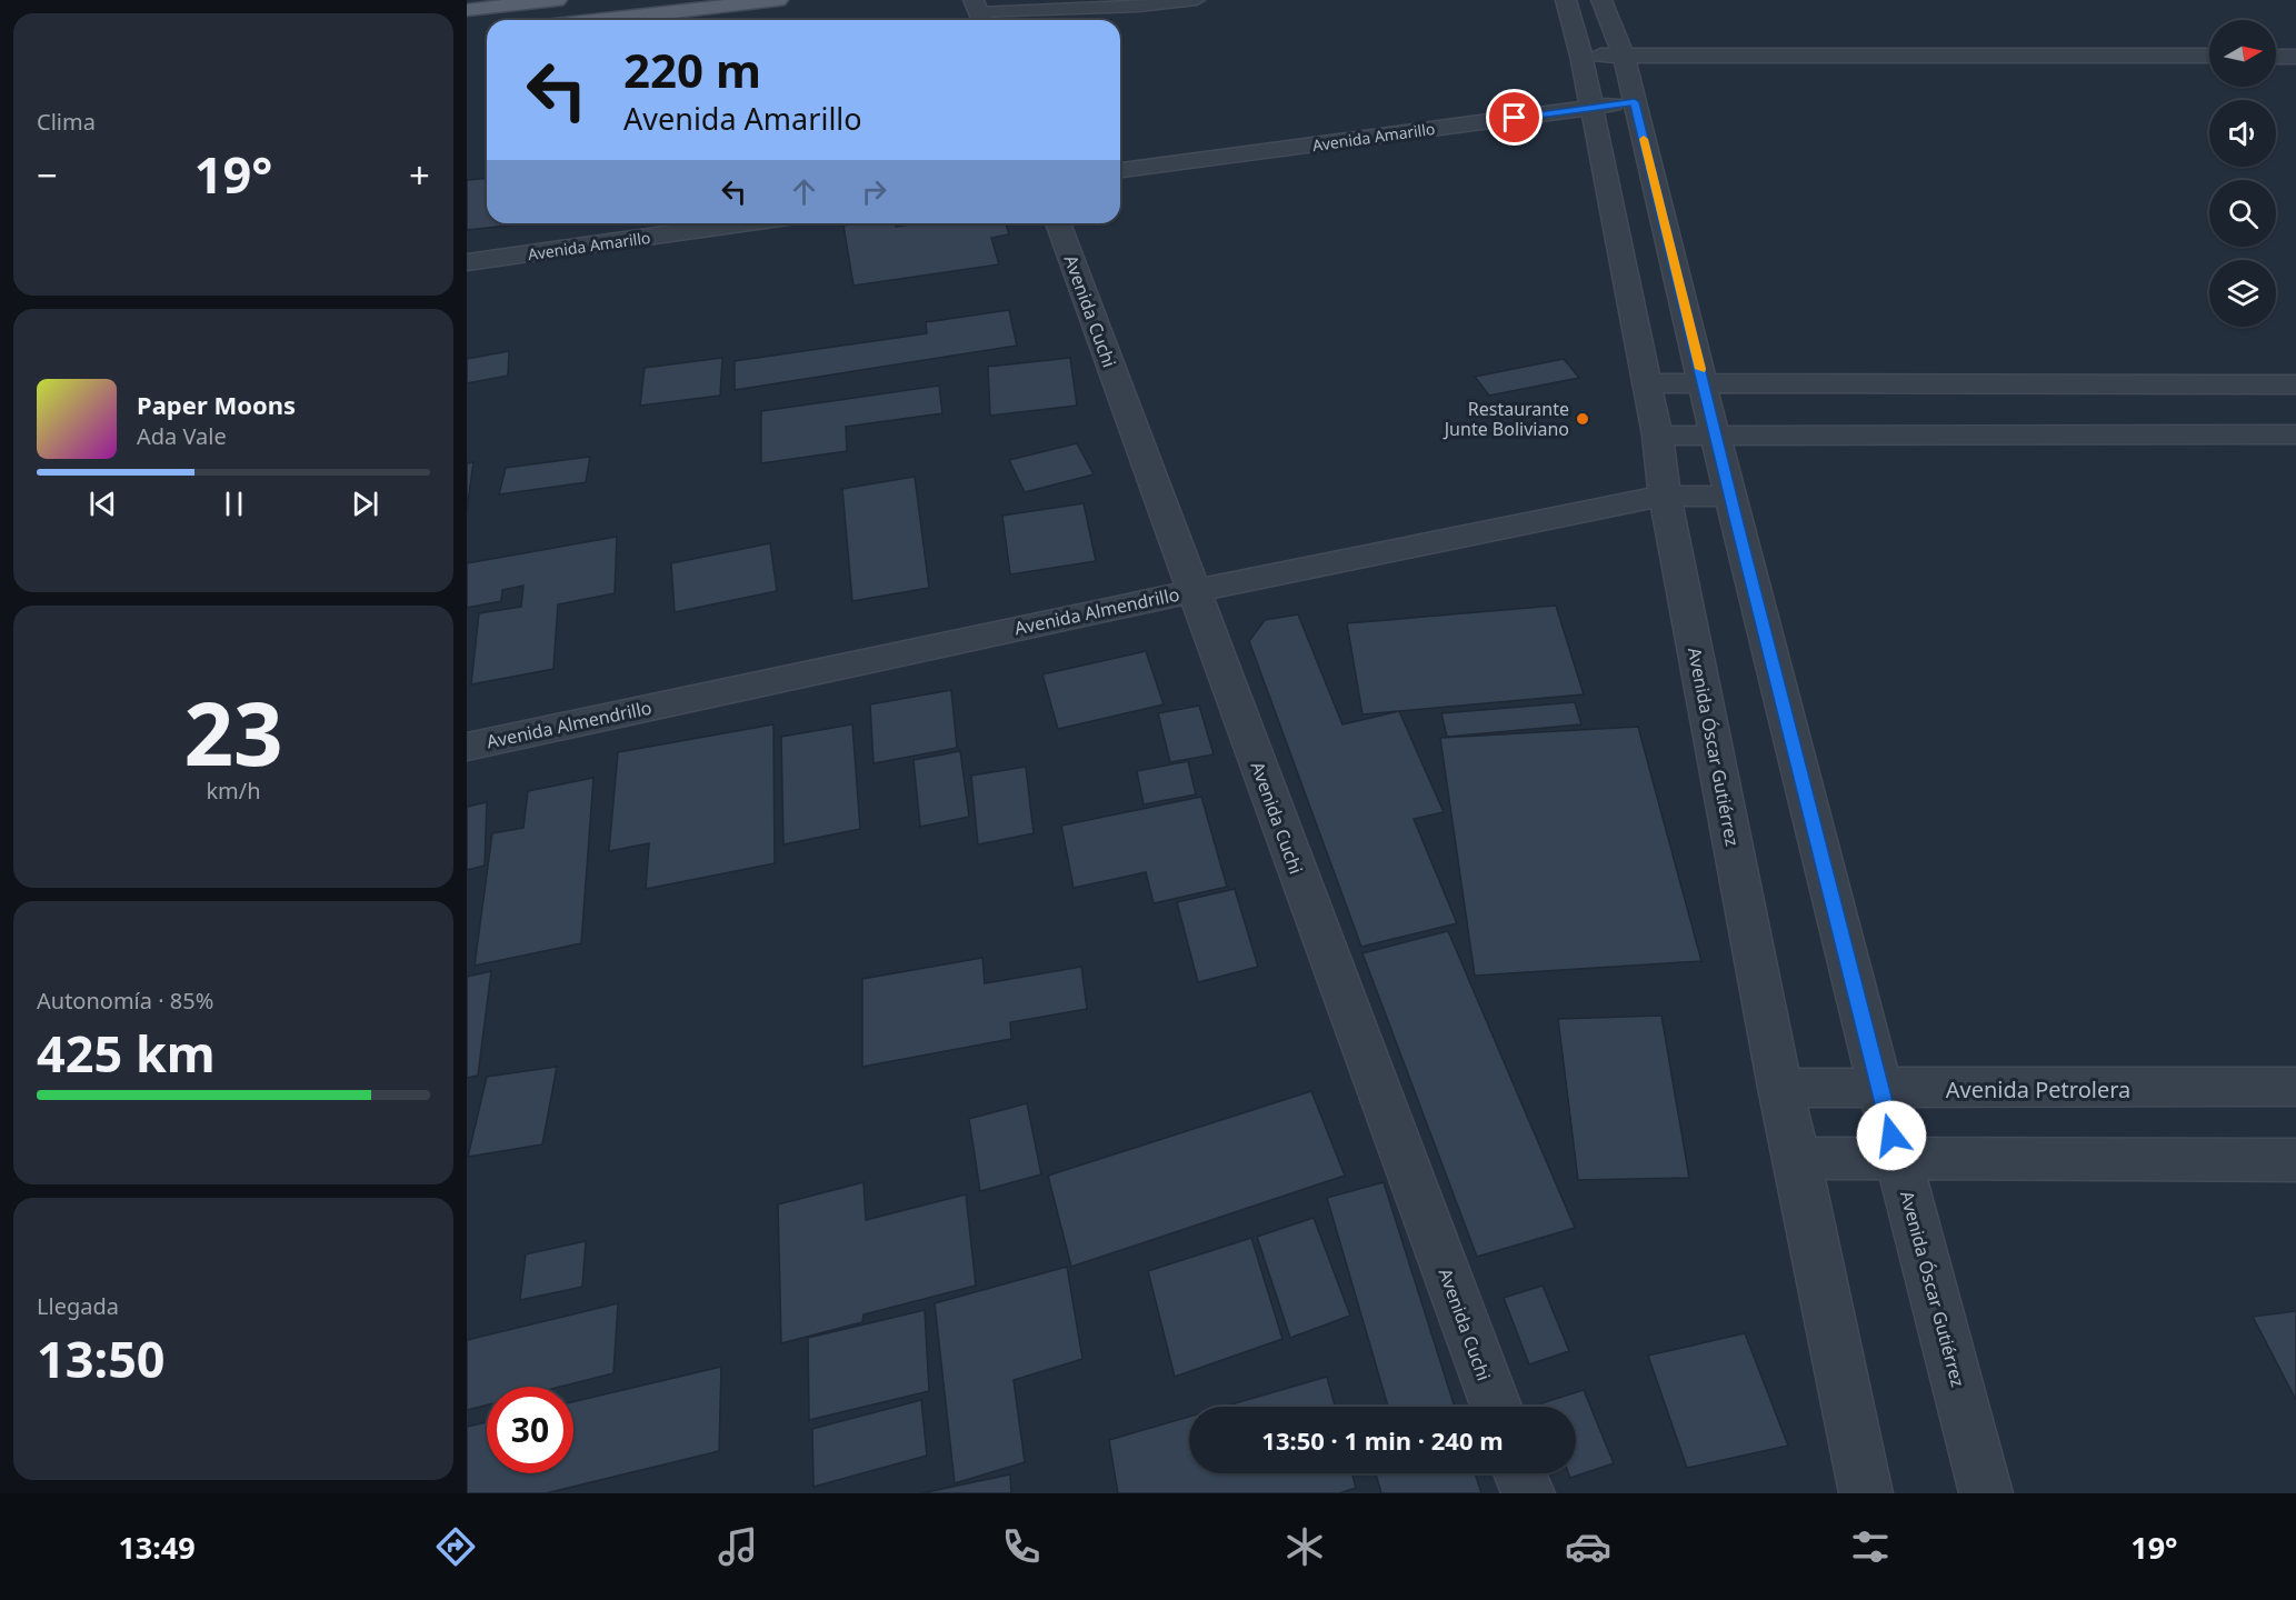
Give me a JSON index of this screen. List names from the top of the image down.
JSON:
{
  "streets": {
    "street": [
      "Avenida Amarillo",
      "Avenida Cuchi",
      "Avenida Almendrillo",
      "Avenida Óscar Gutiérrez",
      "Avenida Petrolera"
    ]
  },
  "crossings": [
    ["Avenida Amarillo", "Avenida Óscar Gutiérrez"],
    ["Avenida Cuchi", "Avenida Almendrillo"],
    ["Avenida Almendrillo", "Avenida Óscar Gutiérrez"],
    ["Avenida Óscar Gutiérrez", "Avenida Petrolera"]
  ],
  "places": ["Restaurante Junte Boliviano"],
  "north": "right",
  "page": {
    "tile": [
      "Clima",
      ["23", "km/h"],
      ["Autonomía · 85%", "425 km"],
      ["Llegada", "13:50"]
    ],
    "turn": ["220 m", "Avenida Amarillo"],
    "heat": ["−", "19°", "+"],
    "song": ["Paper Moons", "Ada Vale"],
    "limit": "30",
    "trip": "13:50 · 1 min · 240 m",
    "tabs": ["13:49", "19°"]
  }
}
